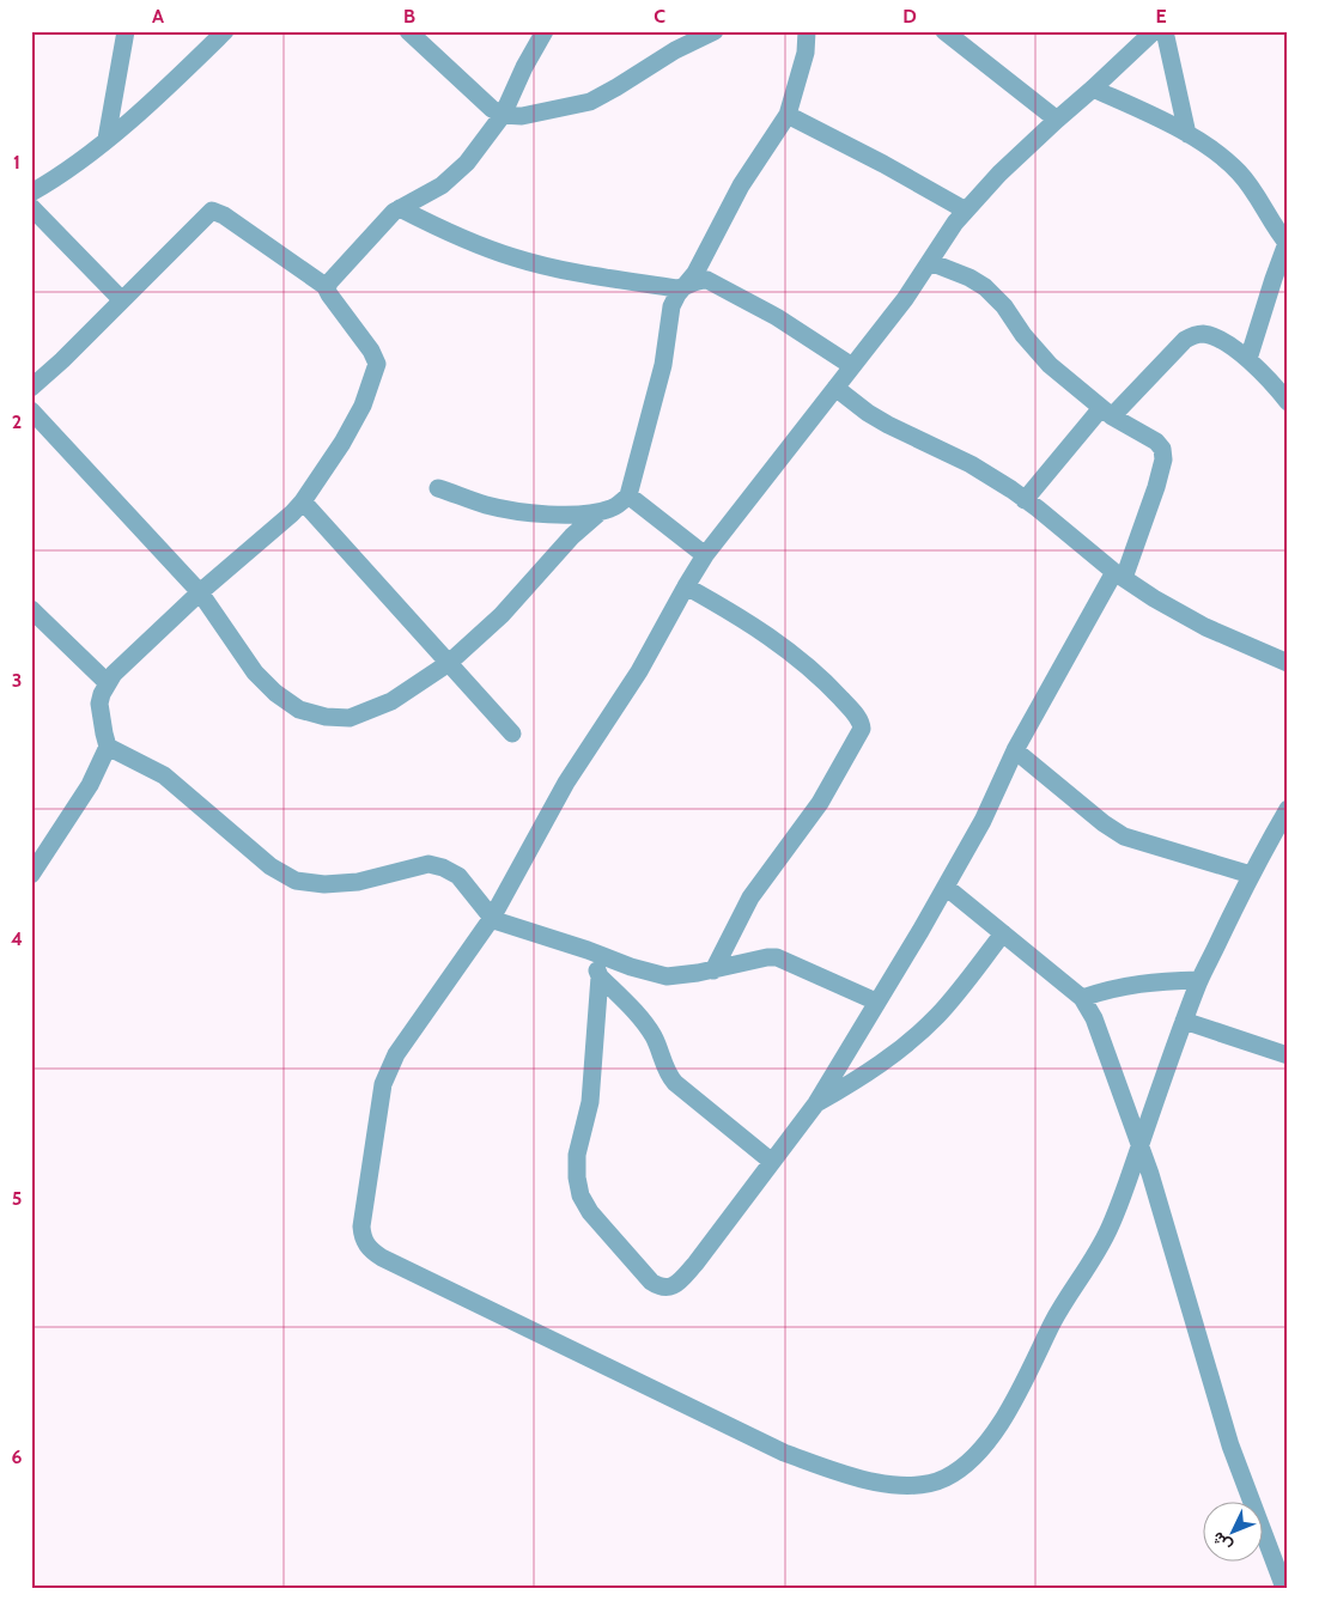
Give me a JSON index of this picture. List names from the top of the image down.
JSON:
{
  "north": "bottom left",
  "grid": {
    "columns": [
      "A",
      "B",
      "C",
      "D",
      "E"
    ],
    "rows": [
      "1",
      "2",
      "3",
      "4",
      "5",
      "6"
    ]
  }
}
